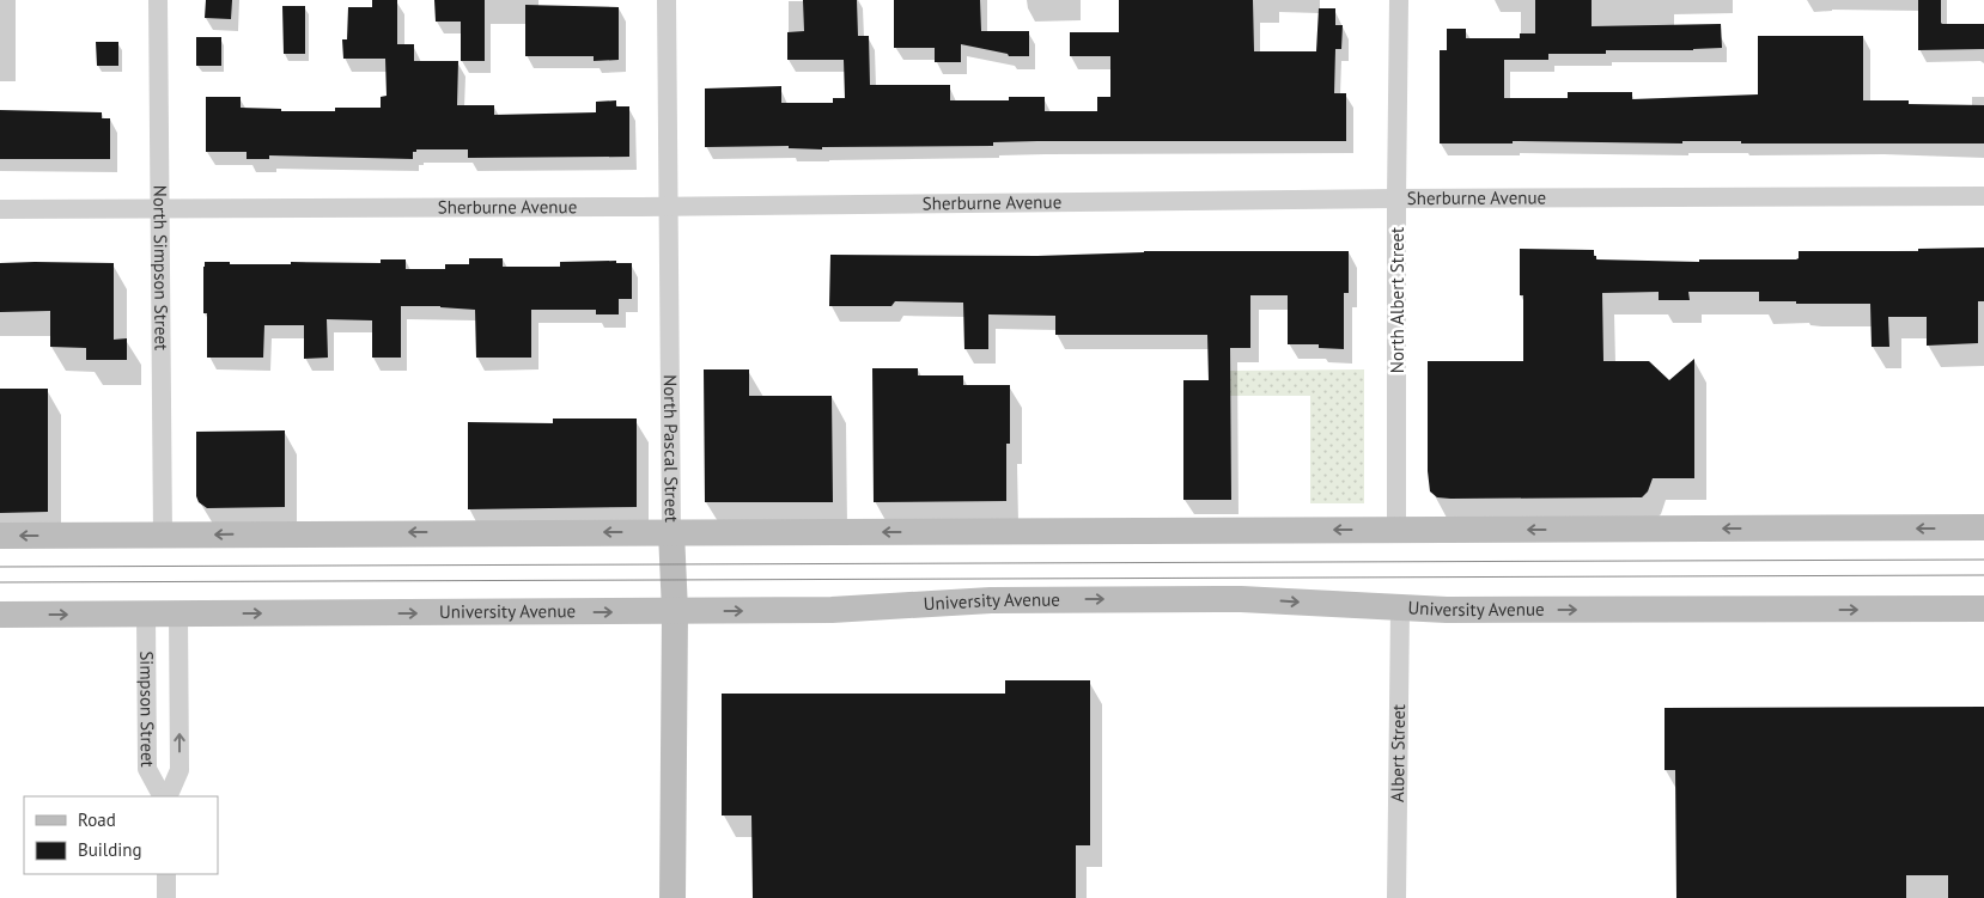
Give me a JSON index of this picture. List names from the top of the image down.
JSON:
{
  "streets": {
    "main road": ["North Pascal Street", "University Avenue"],
    "street": [
      "Sherburne Avenue",
      "North Simpson Street",
      "North Albert Street",
      "Simpson Street",
      "Albert Street"
    ]
  },
  "crossings": [
    ["Sherburne Avenue", "North Simpson Street"],
    ["Sherburne Avenue", "North Albert Street"],
    ["Sherburne Avenue", "North Pascal Street"],
    ["North Pascal Street", "University Avenue"],
    ["University Avenue", "Simpson Street"],
    ["University Avenue", "Albert Street"]
  ],
  "legend": ["Road", "Building"]
}
